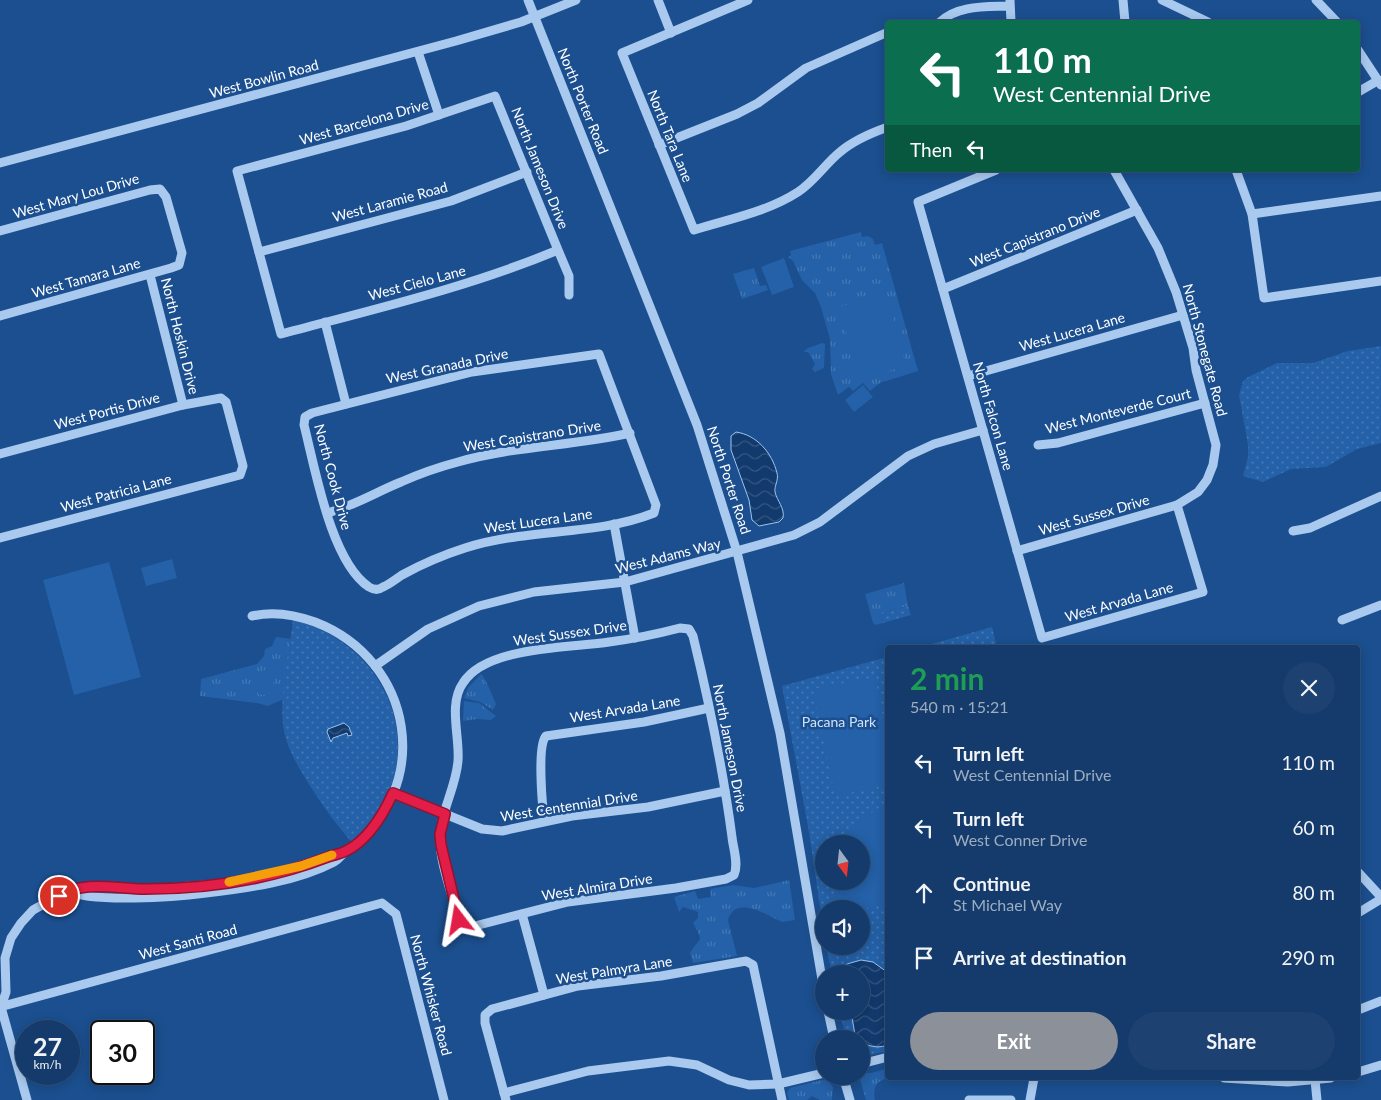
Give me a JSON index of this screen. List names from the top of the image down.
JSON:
{
  "streets": {
    "street": [
      "West Bowlin Road",
      "North Porter Road",
      "West Barcelona Drive",
      "North Tara Lane",
      "North Jameson Drive",
      "West Mary Lou Drive",
      "West Laramie Road",
      "West Capistrano Drive",
      "West Tamara Lane",
      "West Cielo Lane",
      "West Lucera Lane",
      "North Hoskin Drive",
      "North Stonegate Road",
      "West Granada Drive",
      "West Portis Drive",
      "West Monteverde Court",
      "North Falcon Lane",
      "North Cook Drive",
      "West Patricia Lane",
      "West Sussex Drive",
      "West Adams Way",
      "West Arvada Lane",
      "West Centennial Drive",
      "West Almira Drive",
      "West Santi Road",
      "West Palmyra Lane",
      "North Whisker Road"
    ]
  },
  "crossings": [
    ["West Bowlin Road", "North Porter Road"],
    ["North Porter Road", "West Adams Way"],
    ["West Barcelona Drive", "North Jameson Drive"],
    ["West Barcelona Drive", "West Laramie Road"],
    ["West Barcelona Drive", "West Cielo Lane"],
    ["North Jameson Drive", "West Laramie Road"],
    ["North Jameson Drive", "West Cielo Lane"],
    ["North Jameson Drive", "West Sussex Drive"],
    ["North Jameson Drive", "West Arvada Lane"],
    ["North Jameson Drive", "West Centennial Drive"],
    ["North Jameson Drive", "West Almira Drive"],
    ["West Mary Lou Drive", "North Hoskin Drive"],
    ["West Laramie Road", "West Cielo Lane"],
    ["West Capistrano Drive", "West Lucera Lane"],
    ["West Capistrano Drive", "North Stonegate Road"],
    ["West Capistrano Drive", "West Granada Drive"],
    ["West Capistrano Drive", "North Falcon Lane"],
    ["West Capistrano Drive", "North Cook Drive"],
    ["West Tamara Lane", "North Hoskin Drive"],
    ["West Lucera Lane", "North Stonegate Road"],
    ["West Lucera Lane", "West Granada Drive"],
    ["West Lucera Lane", "North Falcon Lane"],
    ["West Lucera Lane", "North Cook Drive"],
    ["North Hoskin Drive", "West Portis Drive"],
    ["North Hoskin Drive", "West Patricia Lane"],
    ["North Stonegate Road", "West Monteverde Court"],
    ["North Stonegate Road", "West Sussex Drive"],
    ["North Stonegate Road", "West Arvada Lane"],
    ["West Granada Drive", "North Cook Drive"],
    ["North Falcon Lane", "West Sussex Drive"],
    ["North Falcon Lane", "West Adams Way"],
    ["North Falcon Lane", "West Arvada Lane"],
    ["West Sussex Drive", "West Arvada Lane"],
    ["West Sussex Drive", "West Centennial Drive"],
    ["West Sussex Drive", "West Almira Drive"],
    ["West Arvada Lane", "West Centennial Drive"],
    ["West Centennial Drive", "West Almira Drive"],
    ["West Santi Road", "North Whisker Road"]
  ],
  "parks": ["Pacana Park"],
  "north": "bottom",
  "page": {
    "turn": ["110 m", "West Centennial Drive"],
    "then": "Then",
    "heading": ["2 min", "540 m · 15:21"],
    "list": [
      {
        "name": "Turn left",
        "note": "West Centennial Drive",
        "value": "110 m"
      },
      {
        "name": "Turn left",
        "note": "West Conner Drive",
        "value": "60 m"
      },
      {
        "name": "Continue",
        "note": "St Michael Way",
        "value": "80 m"
      },
      {
        "name": "Arrive at destination",
        "value": "290 m"
      }
    ],
    "map_buttons": ["+", "−"],
    "buttons": ["Exit", "Share"],
    "speed": "27 km/h",
    "limit": "30"
  }
}
